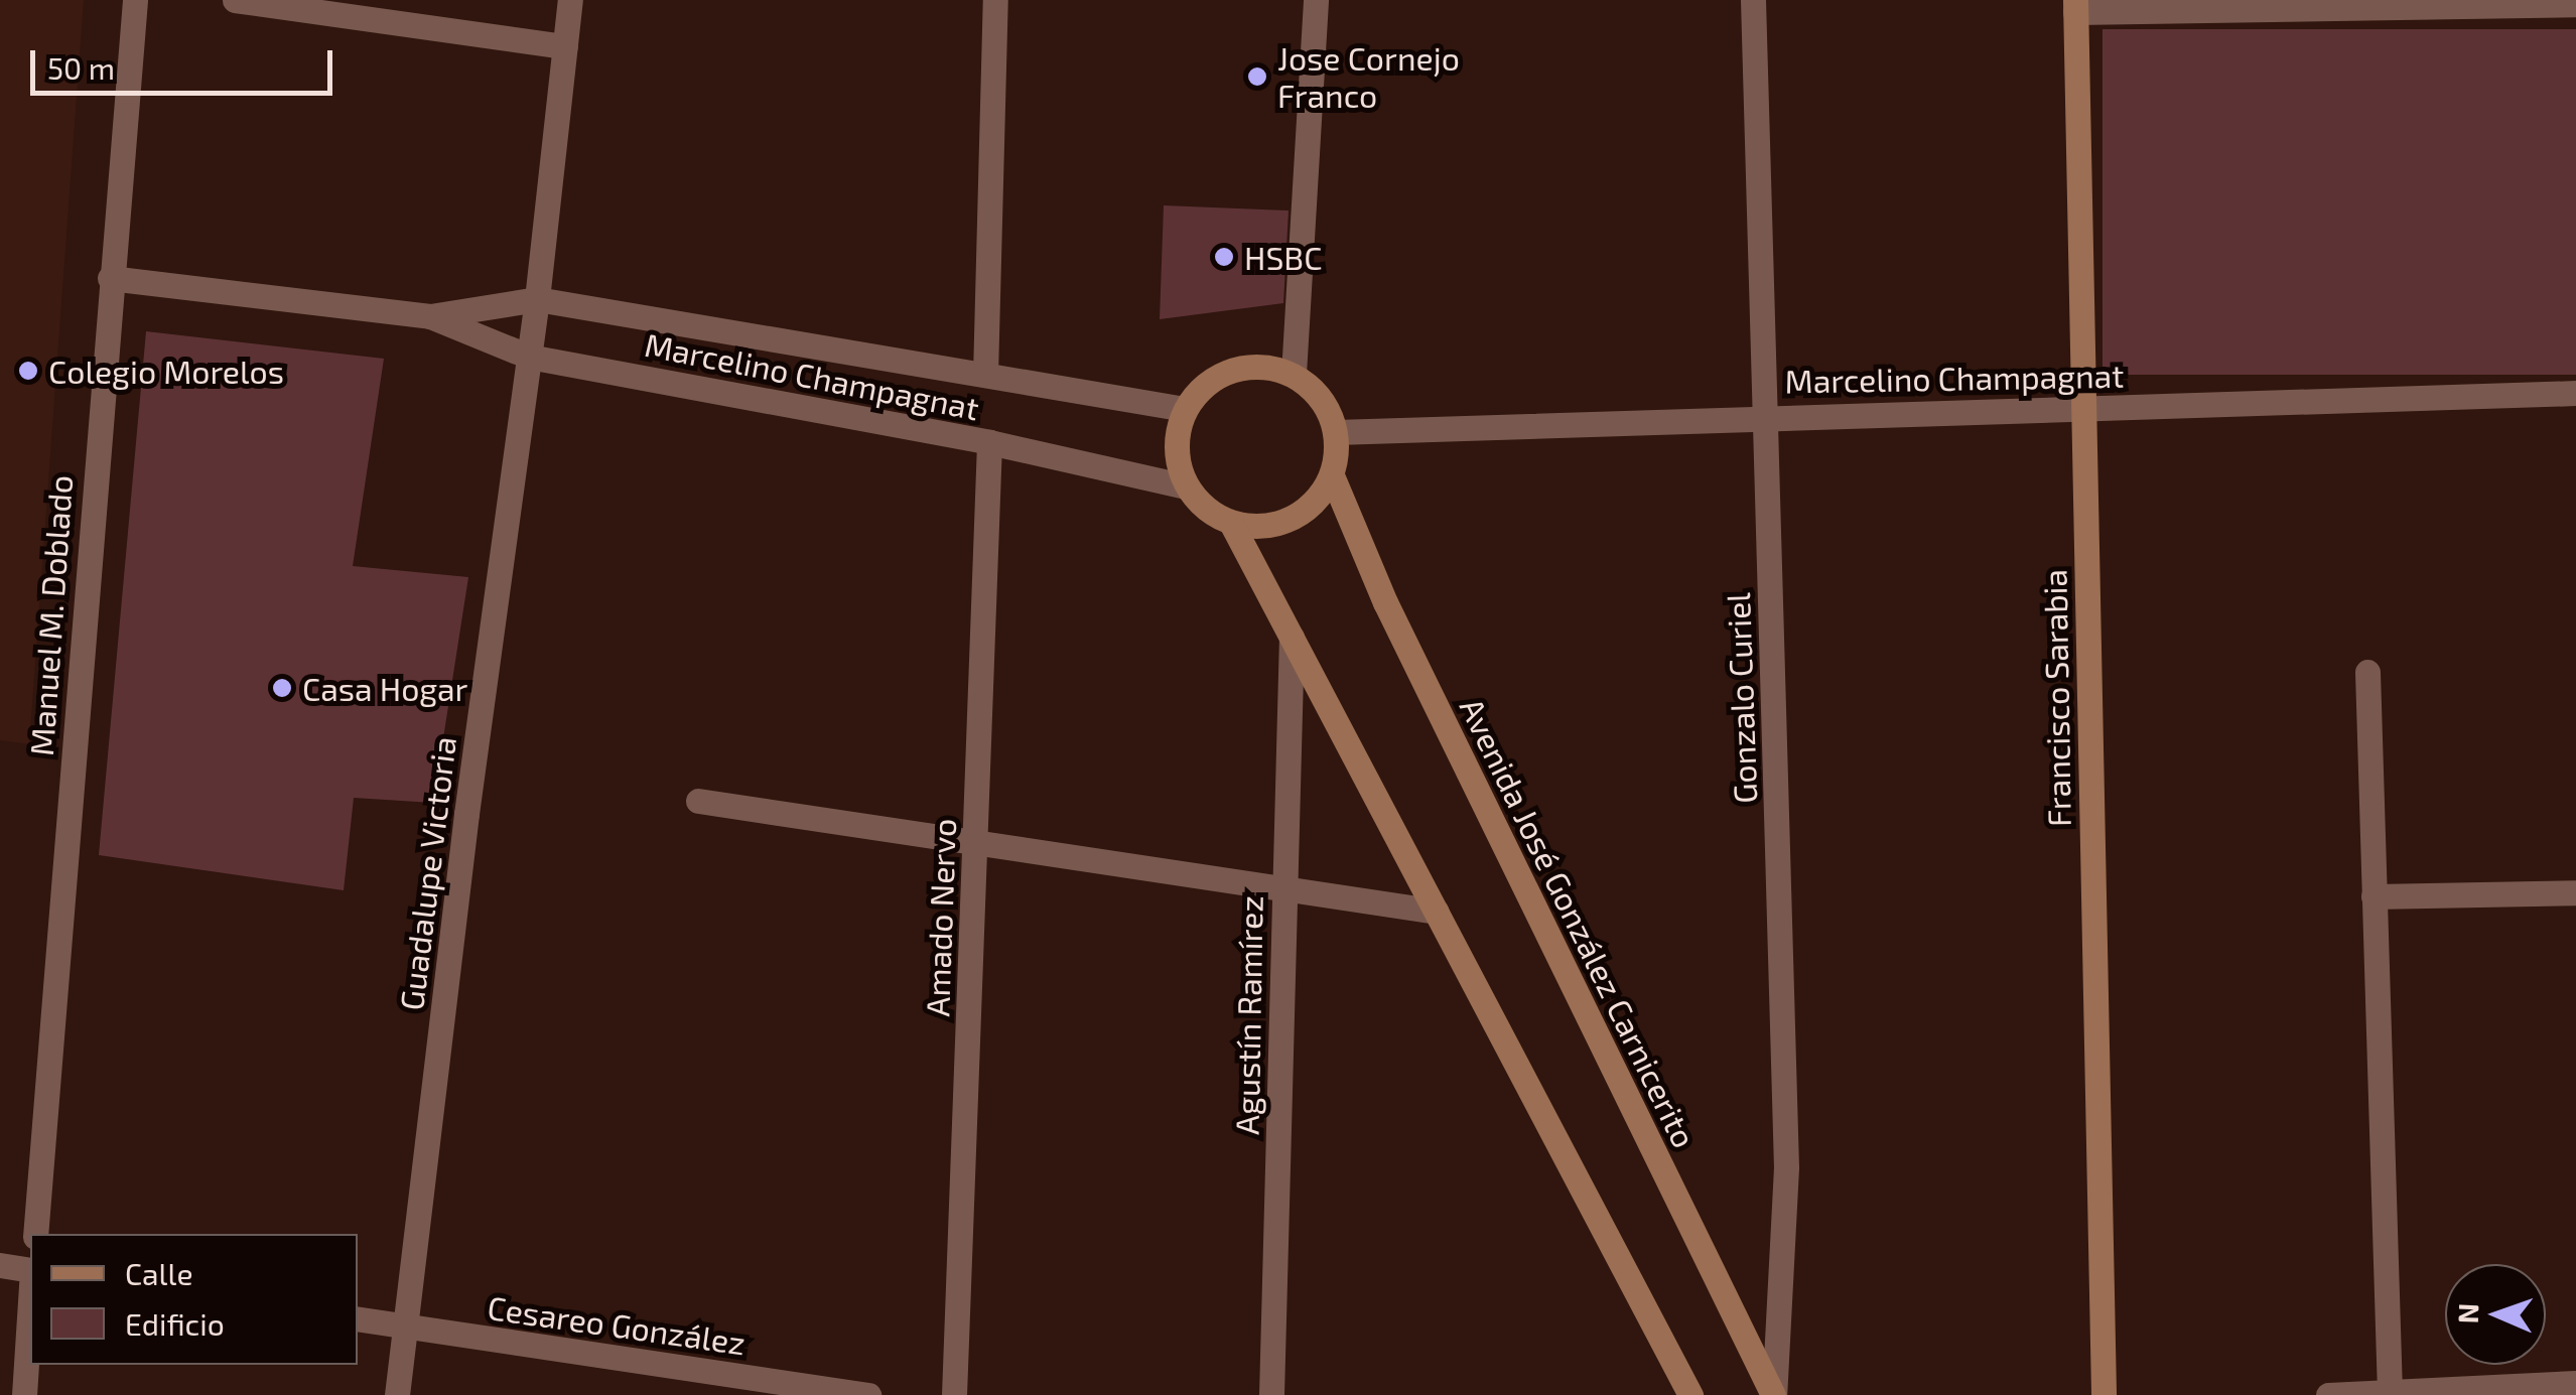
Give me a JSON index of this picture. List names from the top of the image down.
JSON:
{
  "streets": {
    "street": [
      "Marcelino Champagnat",
      "Manuel M. Doblado",
      "Gonzalo Curiel",
      "Francisco Sarabia",
      "Guadalupe Victoria",
      "Amado Nervo",
      "Avenida José González Carnicerito",
      "Agustín Ramírez",
      "Cesareo González"
    ]
  },
  "crossings": [
    ["Marcelino Champagnat", "Manuel M. Doblado"],
    ["Marcelino Champagnat", "Gonzalo Curiel"],
    ["Marcelino Champagnat", "Francisco Sarabia"],
    ["Marcelino Champagnat", "Guadalupe Victoria"],
    ["Marcelino Champagnat", "Amado Nervo"],
    ["Marcelino Champagnat", "Avenida José González Carnicerito"],
    ["Gonzalo Curiel", "Avenida José González Carnicerito"],
    ["Guadalupe Victoria", "Cesareo González"]
  ],
  "places": [
    "Jose Cornejo Franco",
    "HSBC",
    "Colegio Morelos",
    "Casa Hogar"
  ],
  "legend": ["Calle", "Edificio"],
  "scale_bar": "50 m",
  "north": "left"
}
